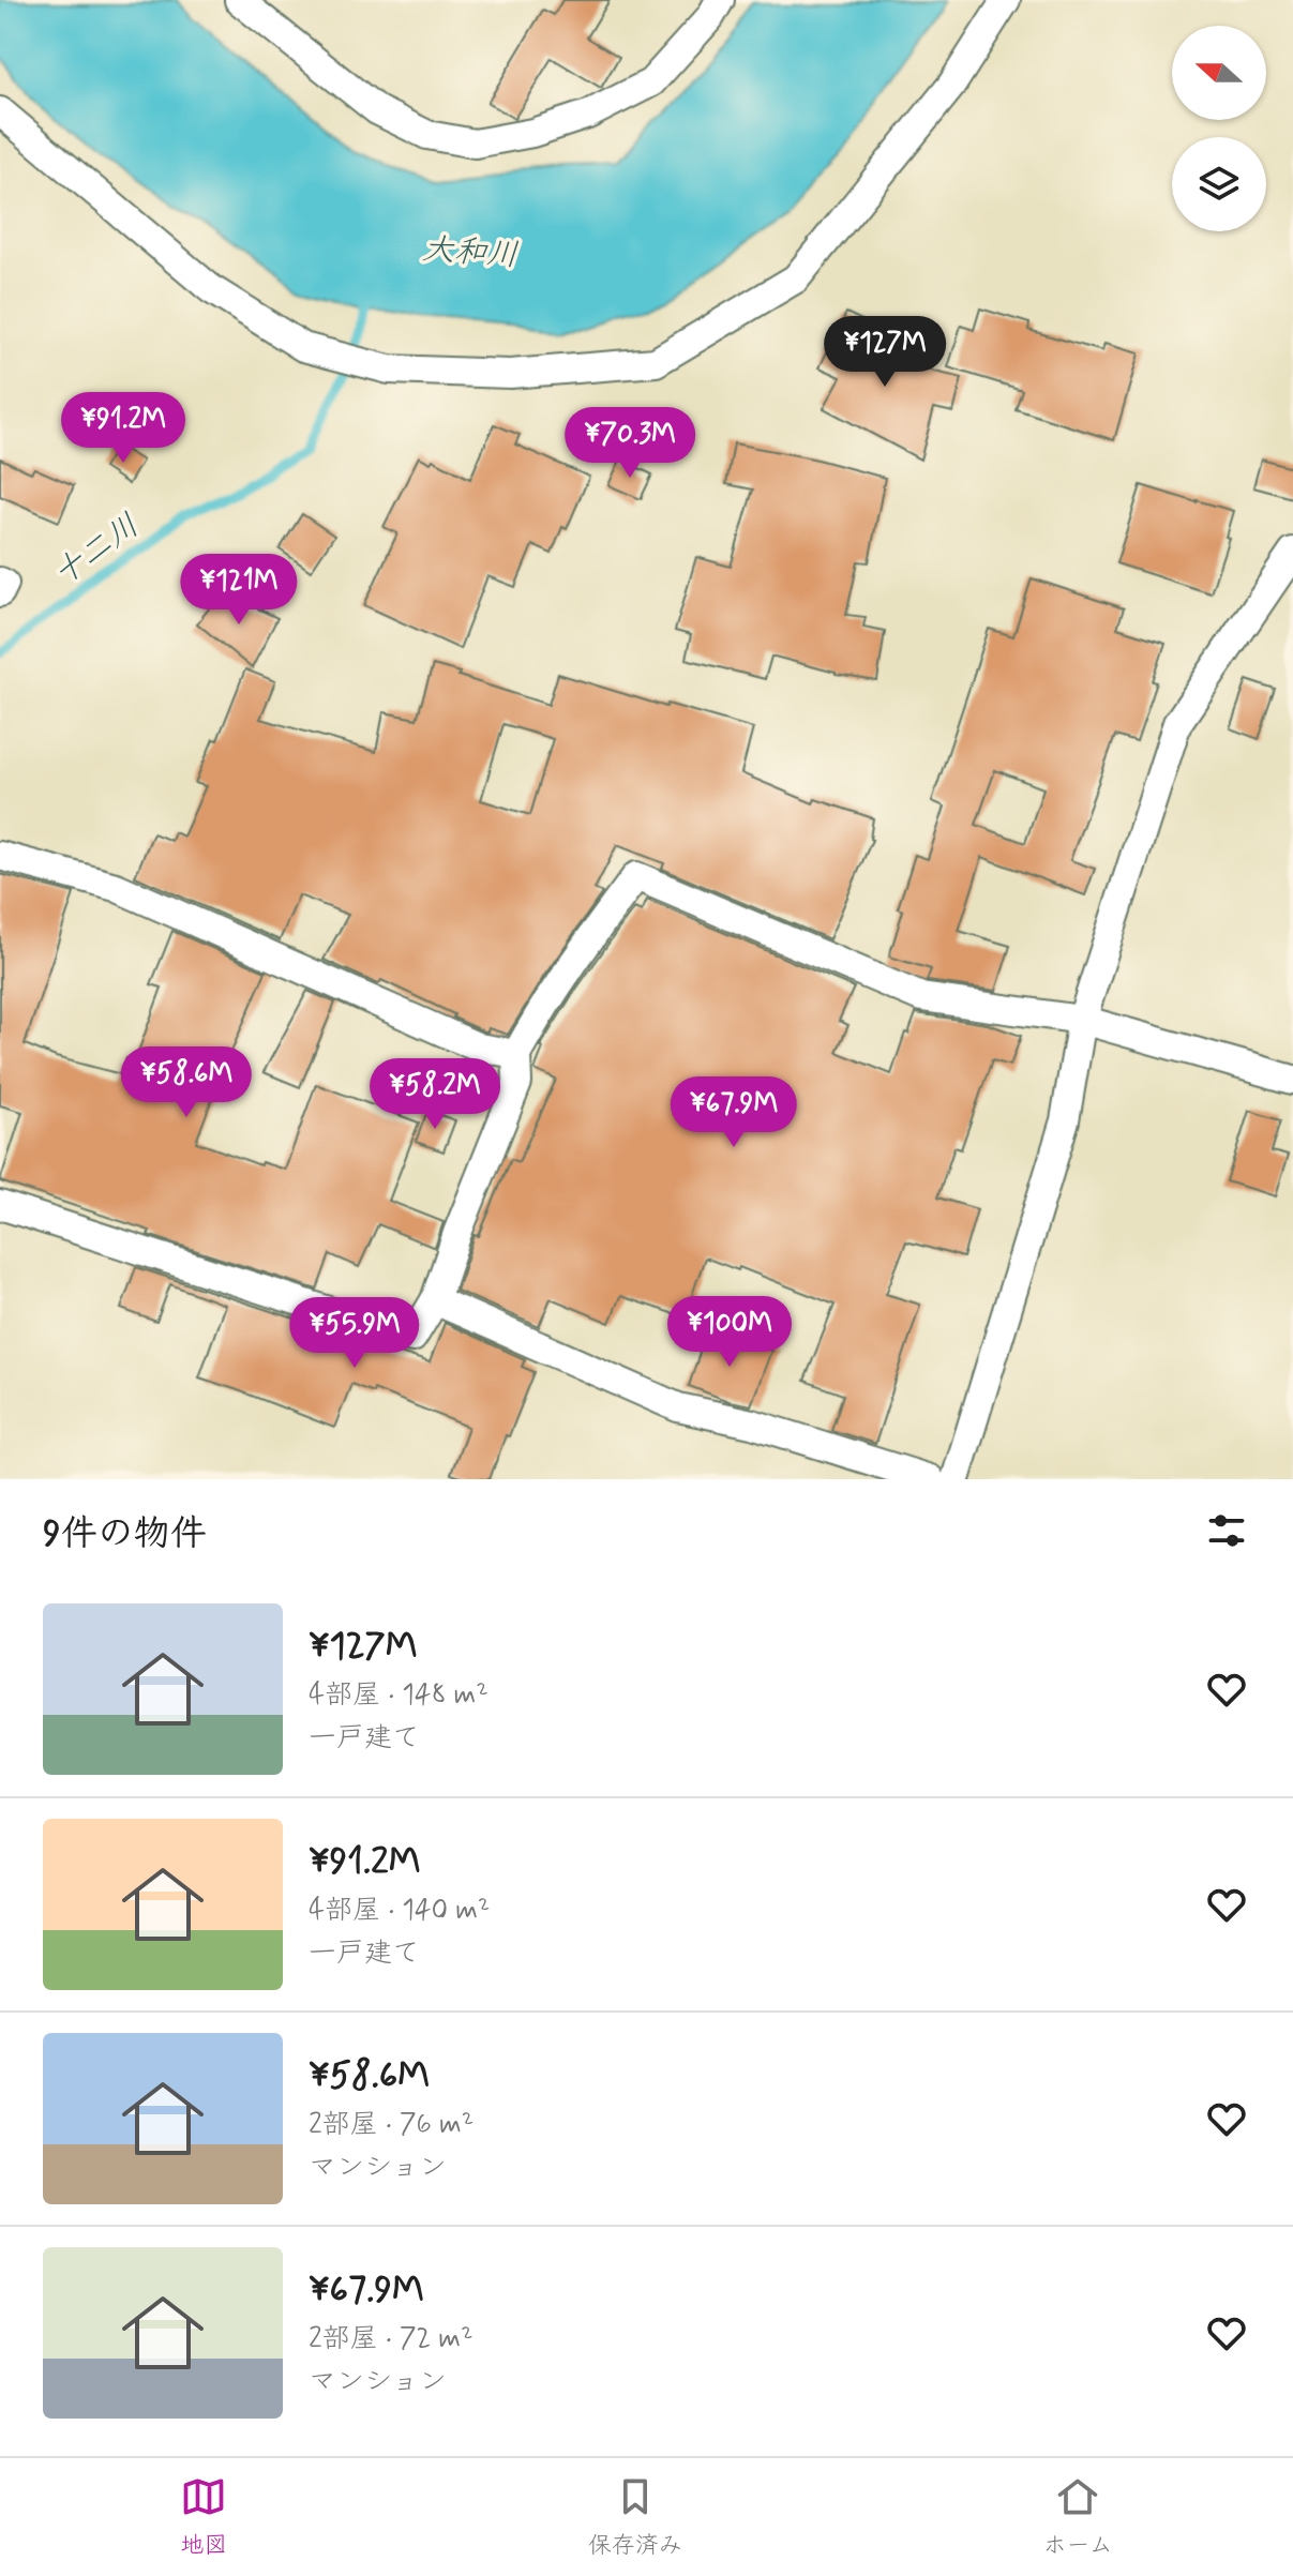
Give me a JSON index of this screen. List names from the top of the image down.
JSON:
{
  "water": ["大和川", "十二川"],
  "north": "left",
  "page": {
    "price": [
      "¥127M",
      "¥91.2M",
      "¥70.3M",
      "¥121M",
      "¥58.6M",
      "¥58.2M",
      "¥67.9M",
      "¥100M",
      "¥55.9M"
    ],
    "heading": "9件の物件",
    "list": [
      {
        "name": "¥127M",
        "note": "4部屋 · 148 m² · 一戸建て"
      },
      {
        "name": "¥91.2M",
        "note": "4部屋 · 140 m² · 一戸建て"
      },
      {
        "name": "¥58.6M",
        "note": "2部屋 · 76 m² · マンション"
      },
      {
        "name": "¥67.9M",
        "note": "2部屋 · 72 m² · マンション"
      }
    ],
    "tabs": ["地図", "保存済み", "ホーム"]
  }
}
